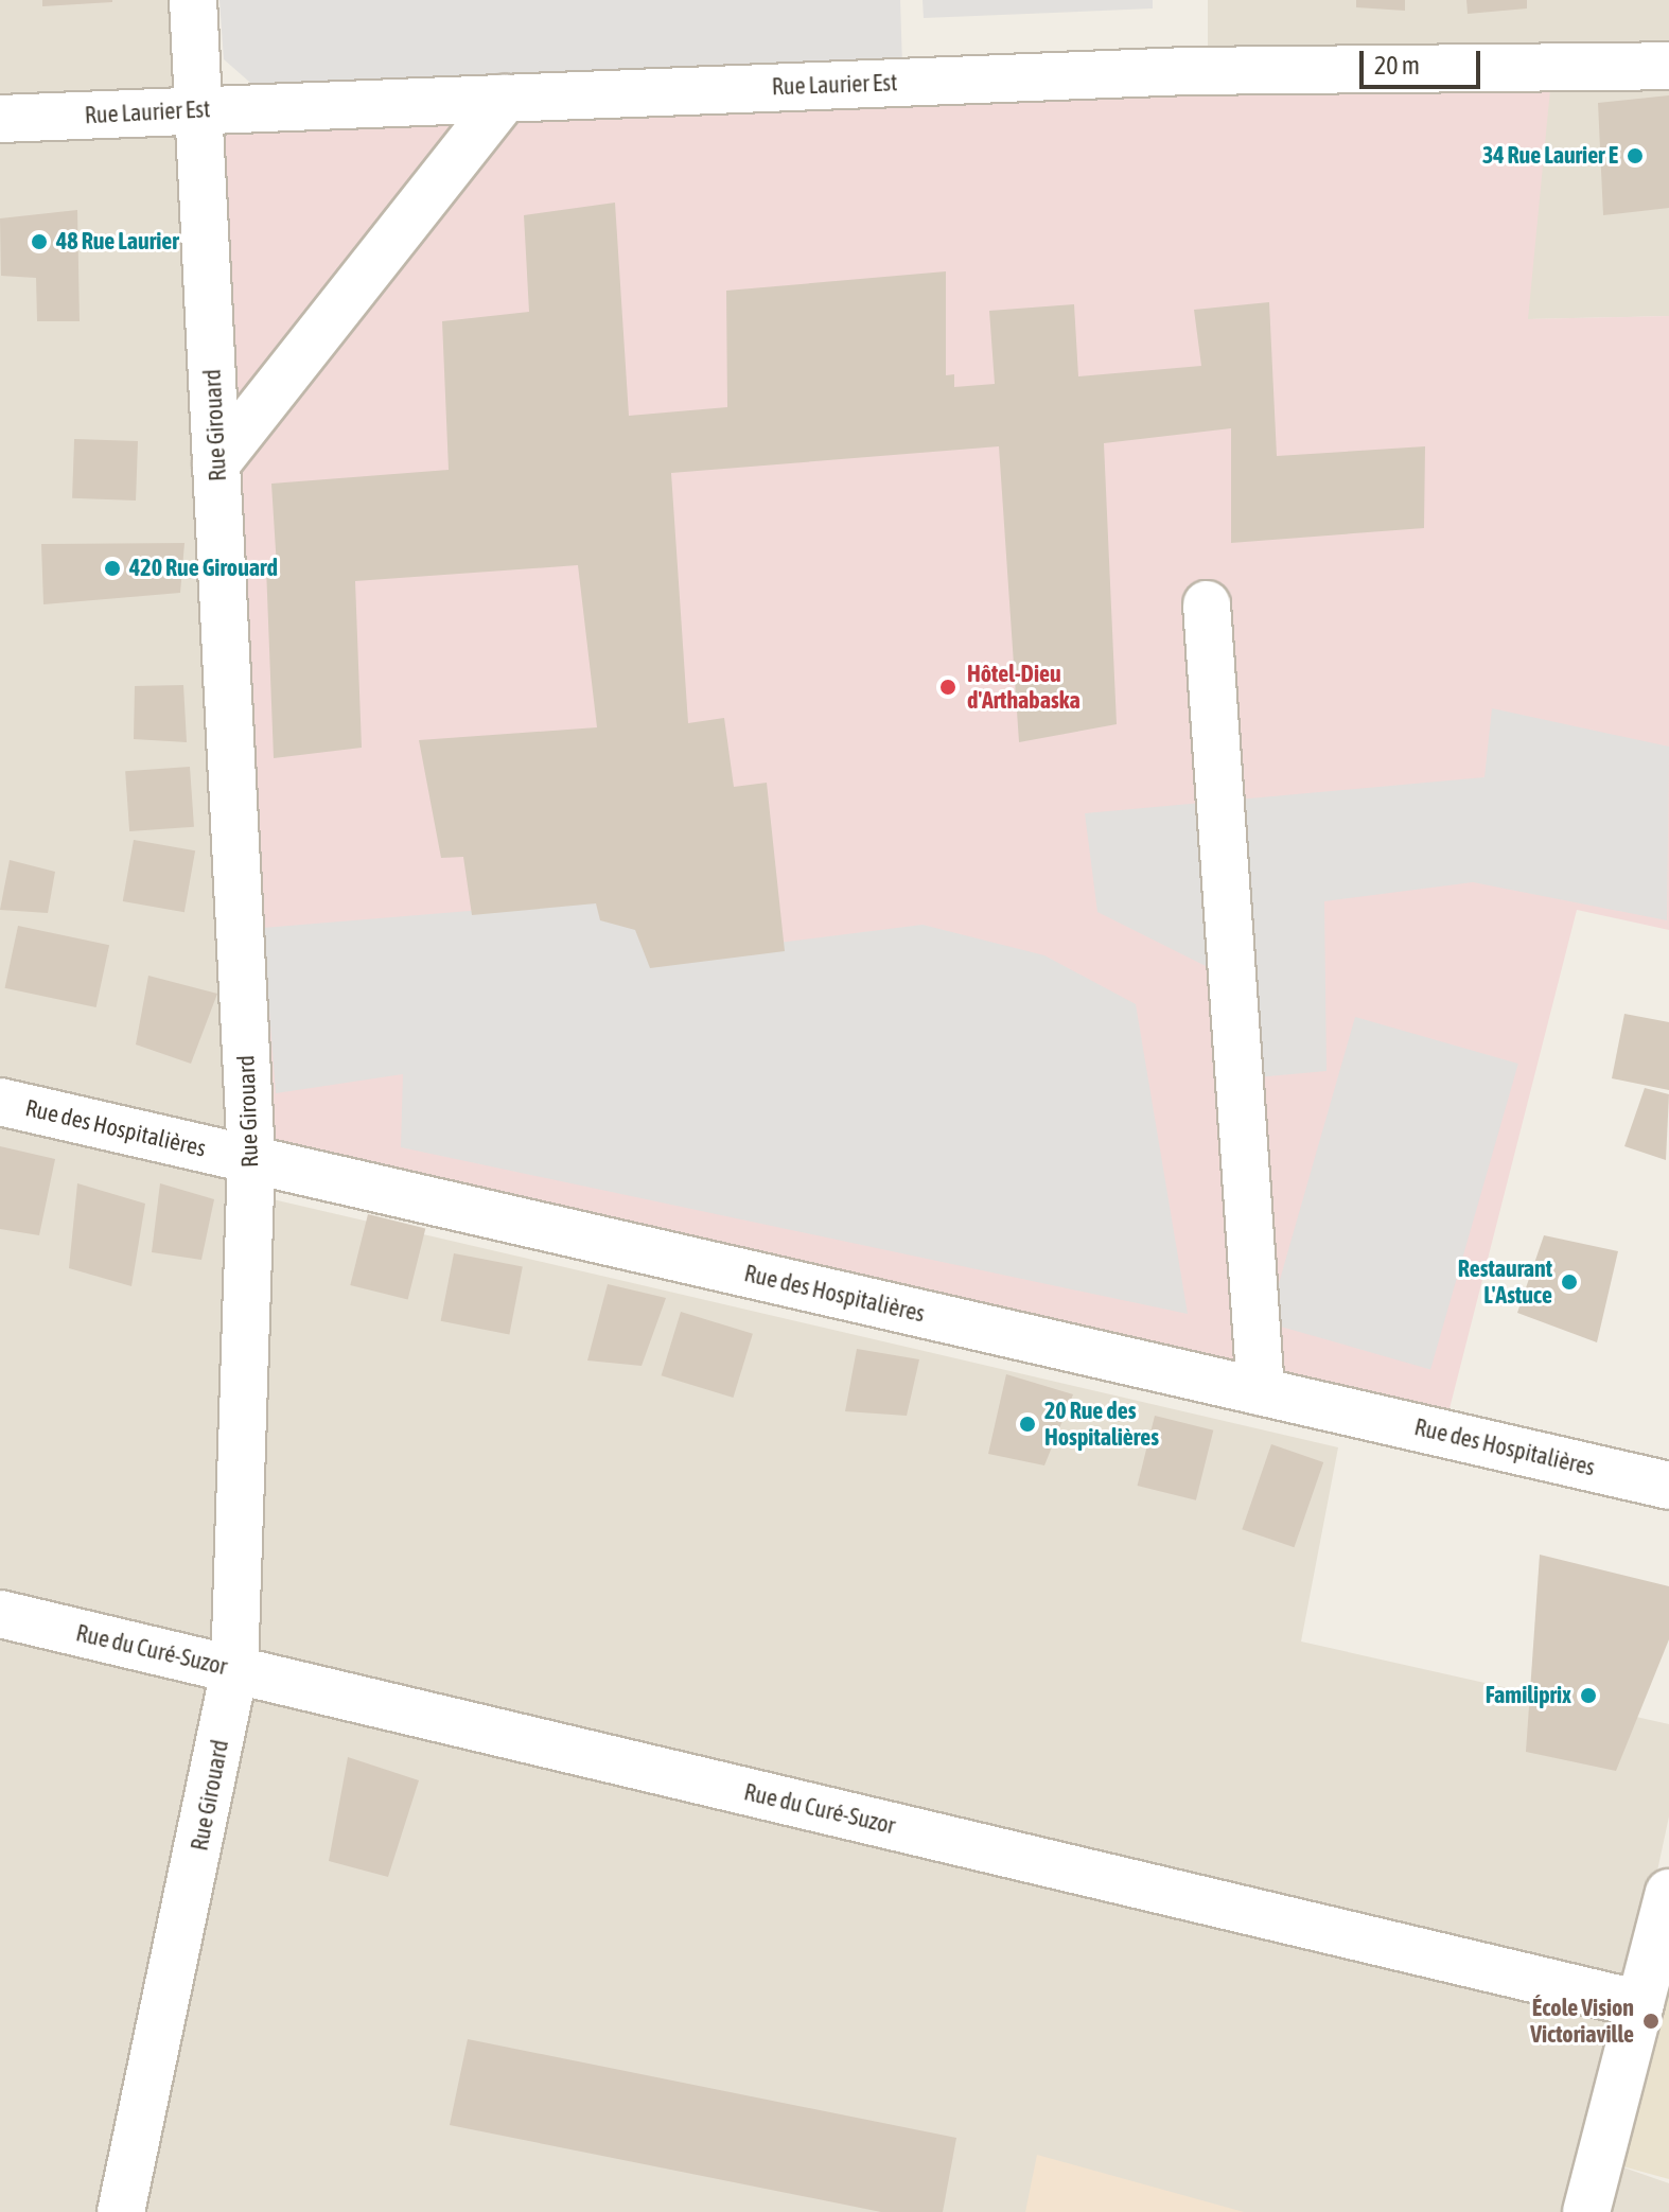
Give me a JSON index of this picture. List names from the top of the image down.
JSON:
{
  "streets": {
    "street": [
      "Rue Laurier Est",
      "Rue Girouard",
      "Rue des Hospitalières",
      "Rue du Curé-Suzor"
    ]
  },
  "crossings": [
    ["Rue Laurier Est", "Rue Girouard"],
    ["Rue Girouard", "Rue des Hospitalières"],
    ["Rue Girouard", "Rue du Curé-Suzor"]
  ],
  "places": [
    "34 Rue Laurier E",
    "48 Rue Laurier",
    "420 Rue Girouard",
    "Hôtel-Dieu d'Arthabaska",
    "Restaurant L'Astuce",
    "20 Rue des Hospitalières",
    "Familiprix",
    "École Vision Victoriaville"
  ],
  "scale_bar": "20 m"
}
